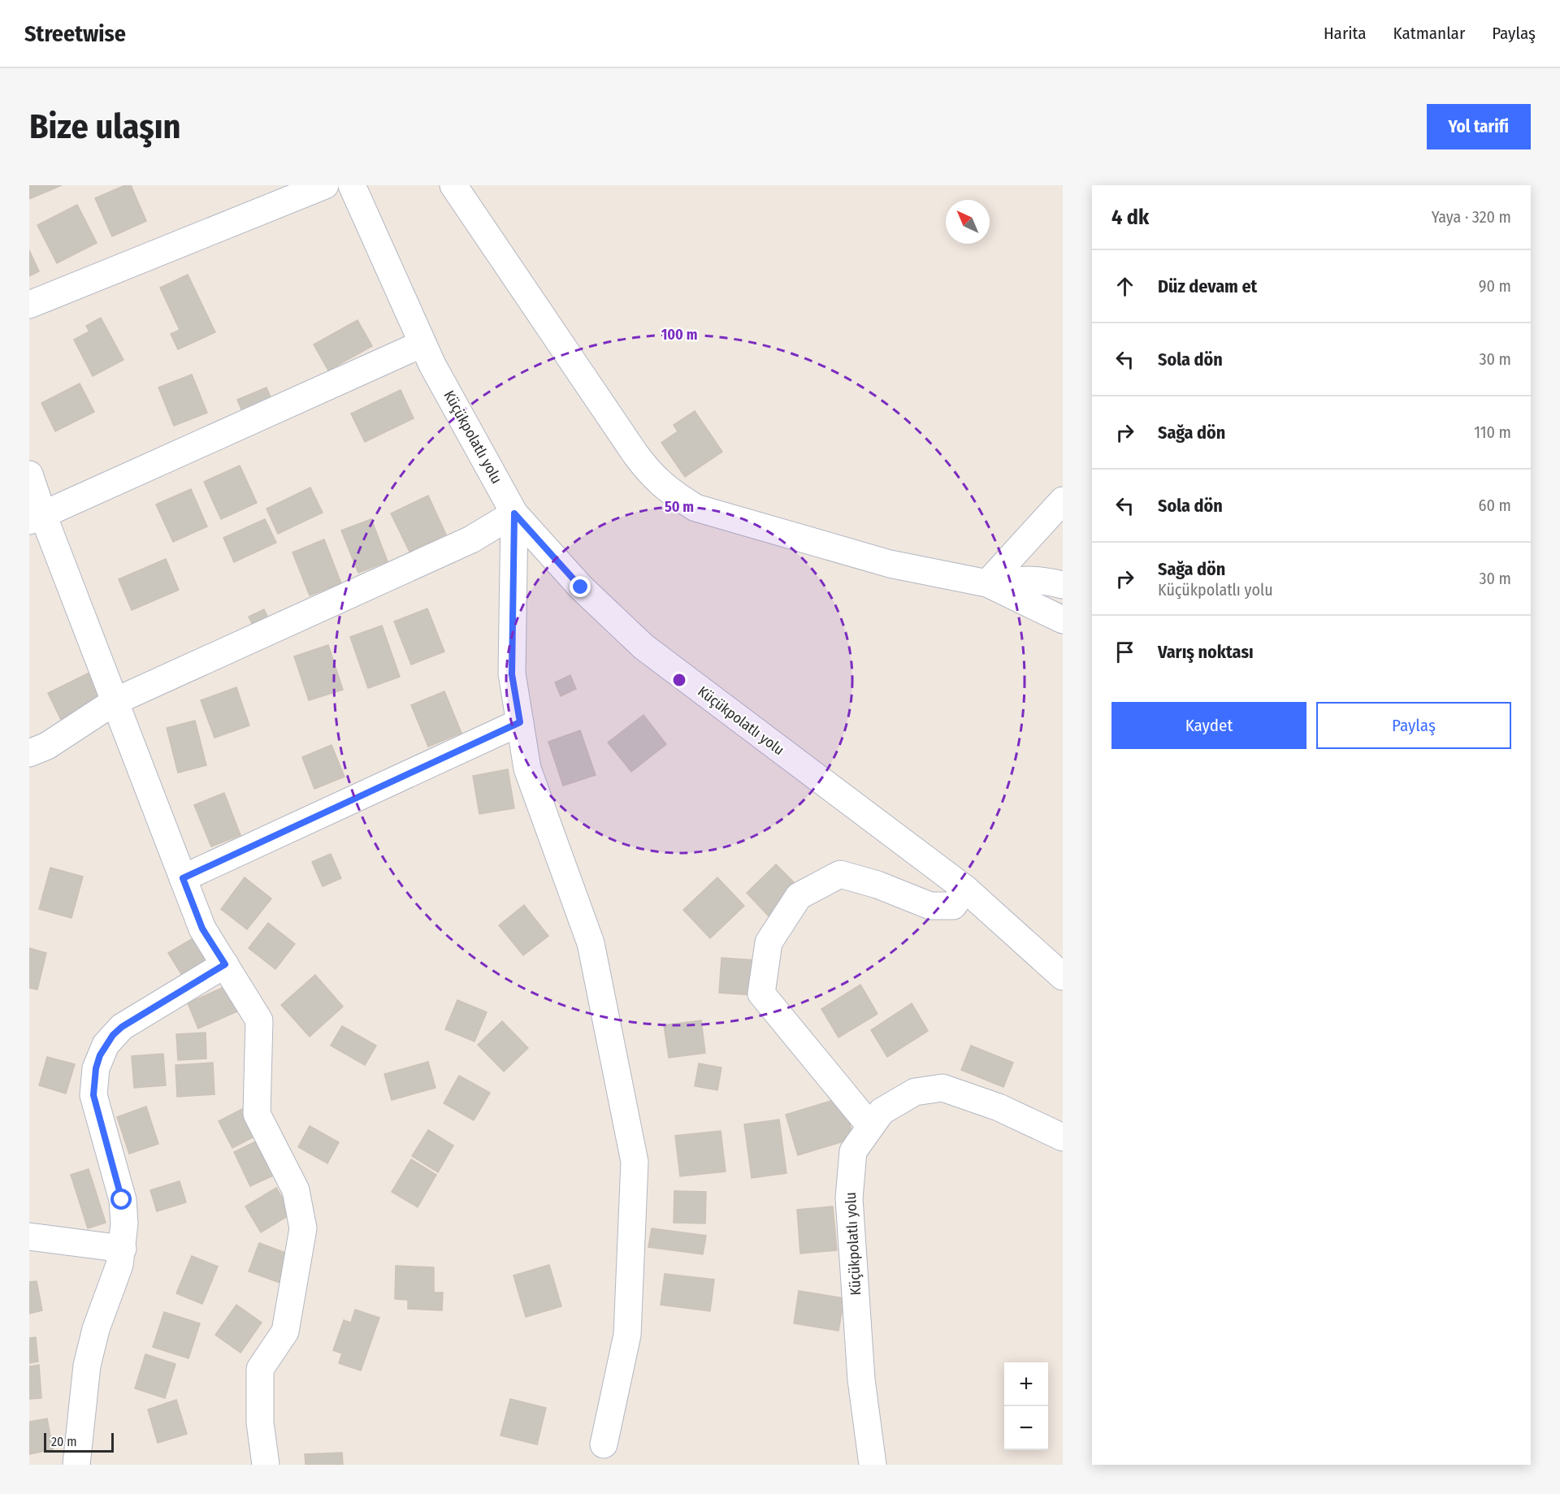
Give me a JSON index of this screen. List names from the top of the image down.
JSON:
{
  "streets": {
    "street": ["Küçükpolatlı yolu"]
  },
  "scale_bar": "20 m",
  "north": "top left",
  "page": {
    "header": "Streetwise",
    "nav": ["Harita", "Katmanlar", "Paylaş"],
    "buttons": [
      "Yol tarifi",
      ["Kaydet", "Paylaş"]
    ],
    "title": "Bize ulaşın",
    "heading": ["4 dk", "Yaya · 320 m"],
    "list": [
      ["Düz devam et", "90 m"],
      ["Sola dön", "30 m"],
      ["Sağa dön", "110 m"],
      ["Sola dön", "60 m"],
      ["Sağa dön", "Küçükpolatlı yolu", "30 m"],
      "Varış noktası"
    ],
    "map_buttons": ["+", "−"],
    "scale": "20 m"
  },
  "rings": ["100 m", "50 m"]
}
